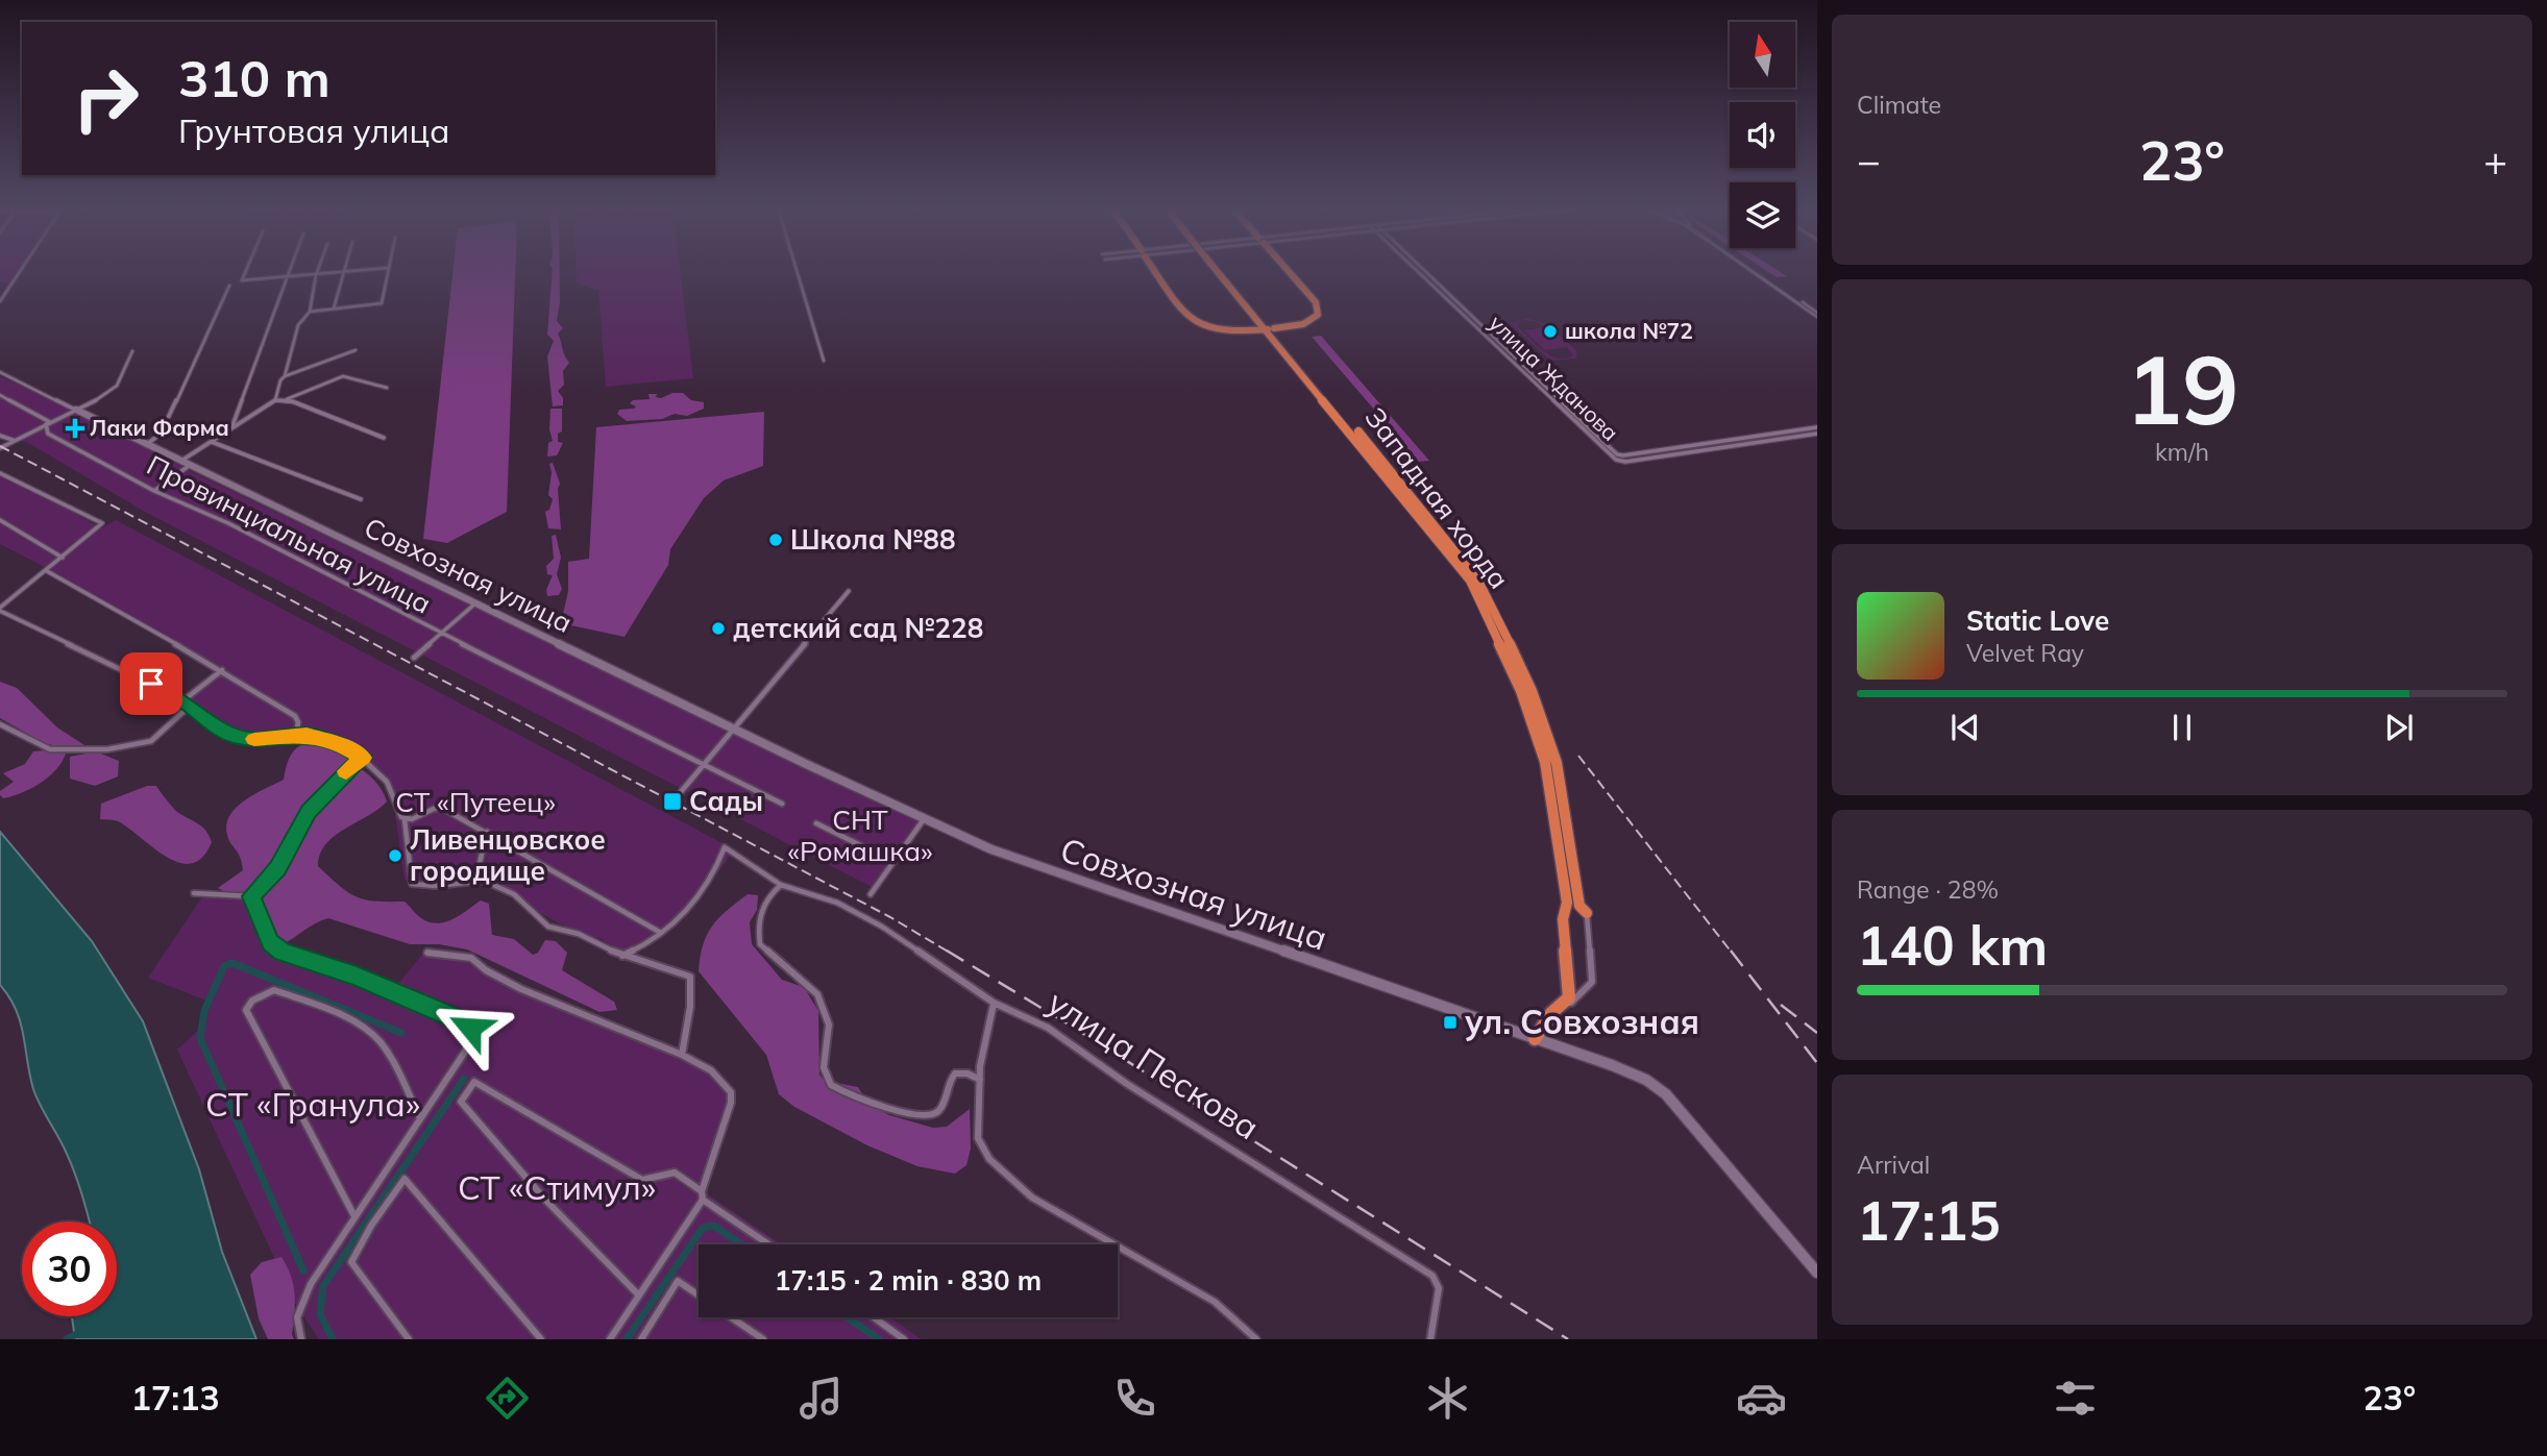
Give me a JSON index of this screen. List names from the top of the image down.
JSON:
{
  "streets": {
    "highway": ["Западная хорда"],
    "street": [
      "улица Жданова",
      "Провинциальная улица",
      "Совхозная улица",
      "улица Пескова"
    ]
  },
  "crossings": [
    ["Провинциальная улица", "Совхозная улица"]
  ],
  "parks": [
    "СТ «Путеец»",
    "СНТ «Ромашка»",
    "СТ «Гранула»",
    "СТ «Стимул»"
  ],
  "places": {
    "other": [
      "школа №72",
      "Школа №88",
      "детский сад №228",
      "Ливенцовское городище"
    ],
    "health": ["Лаки Фарма"],
    "transit": ["Сады", "ул. Совхозная"]
  },
  "north": "top",
  "page": {
    "tile": [
      "Climate",
      ["19", "km/h"],
      ["Range · 28%", "140 km"],
      ["Arrival", "17:15"]
    ],
    "turn": ["310 m", "Грунтовая улица"],
    "heat": ["−", "23°", "+"],
    "song": ["Static Love", "Velvet Ray"],
    "limit": "30",
    "trip": "17:15 · 2 min · 830 m",
    "tabs": ["17:13", "23°"]
  }
}
